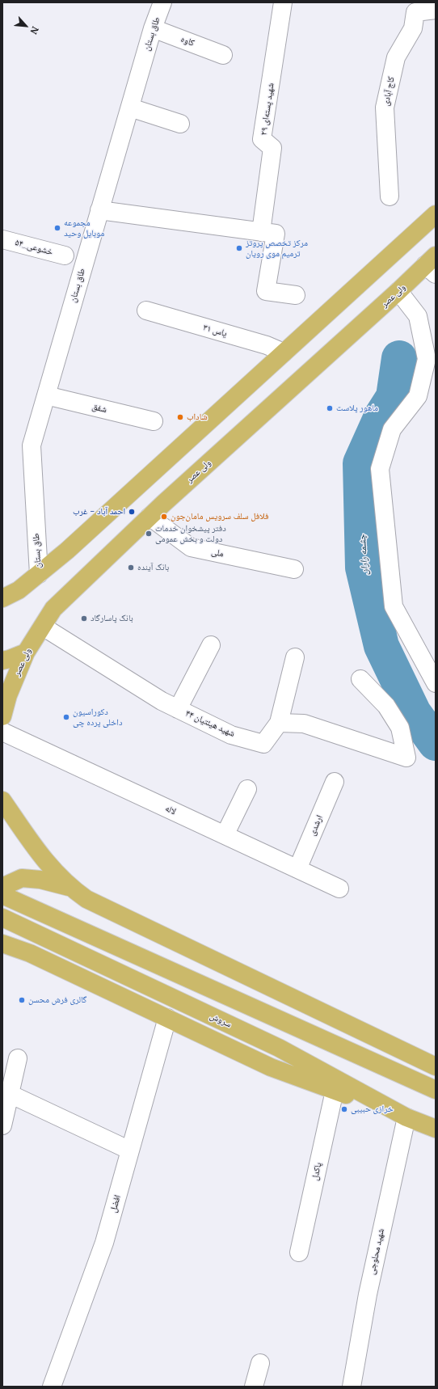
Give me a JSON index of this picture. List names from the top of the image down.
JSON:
{
  "streets": {
    "main road": ["ولی عصر", "سروش"],
    "street": [
      "طاق بستان",
      "کاوه",
      "کاج آبادی",
      "شهید پسته‌ای ۲۹",
      "۵۴_خشوعی",
      "یاس ۳۱",
      "شفق",
      "ملی",
      "شهید هیئتیان ۴۴",
      "لاله",
      "ارشدی",
      "پاکدل",
      "افضل",
      "شهید محلوجی"
    ]
  },
  "crossings": [
    ["طاق بستان", "کاوه"],
    ["طاق بستان", "شفق"],
    ["ولی عصر", "ملی"],
    ["ولی عصر", "شهید هیئتیان ۴۴"],
    ["لاله", "ارشدی"],
    ["سروش", "شهید محلوجی"]
  ],
  "water": ["چشمه راران"],
  "places": [
    "مجموعه موبایل وحید",
    "مرکز تخصص پروتز ترمیم موی رویان",
    "ماهور پلاست",
    "شاداب",
    "احمد آباد - غرب",
    "فلافل سلف سرویس مامان‌جون",
    "دفتر پیشخوان خدمات دولت و بخش عمومی",
    "بانک آینده",
    "بانک پاسارگاد",
    "دکوراسیون داخلی پرده چی",
    "گالری فرش محسن",
    "خرازی حبیبی"
  ],
  "north": "bottom right"
}
